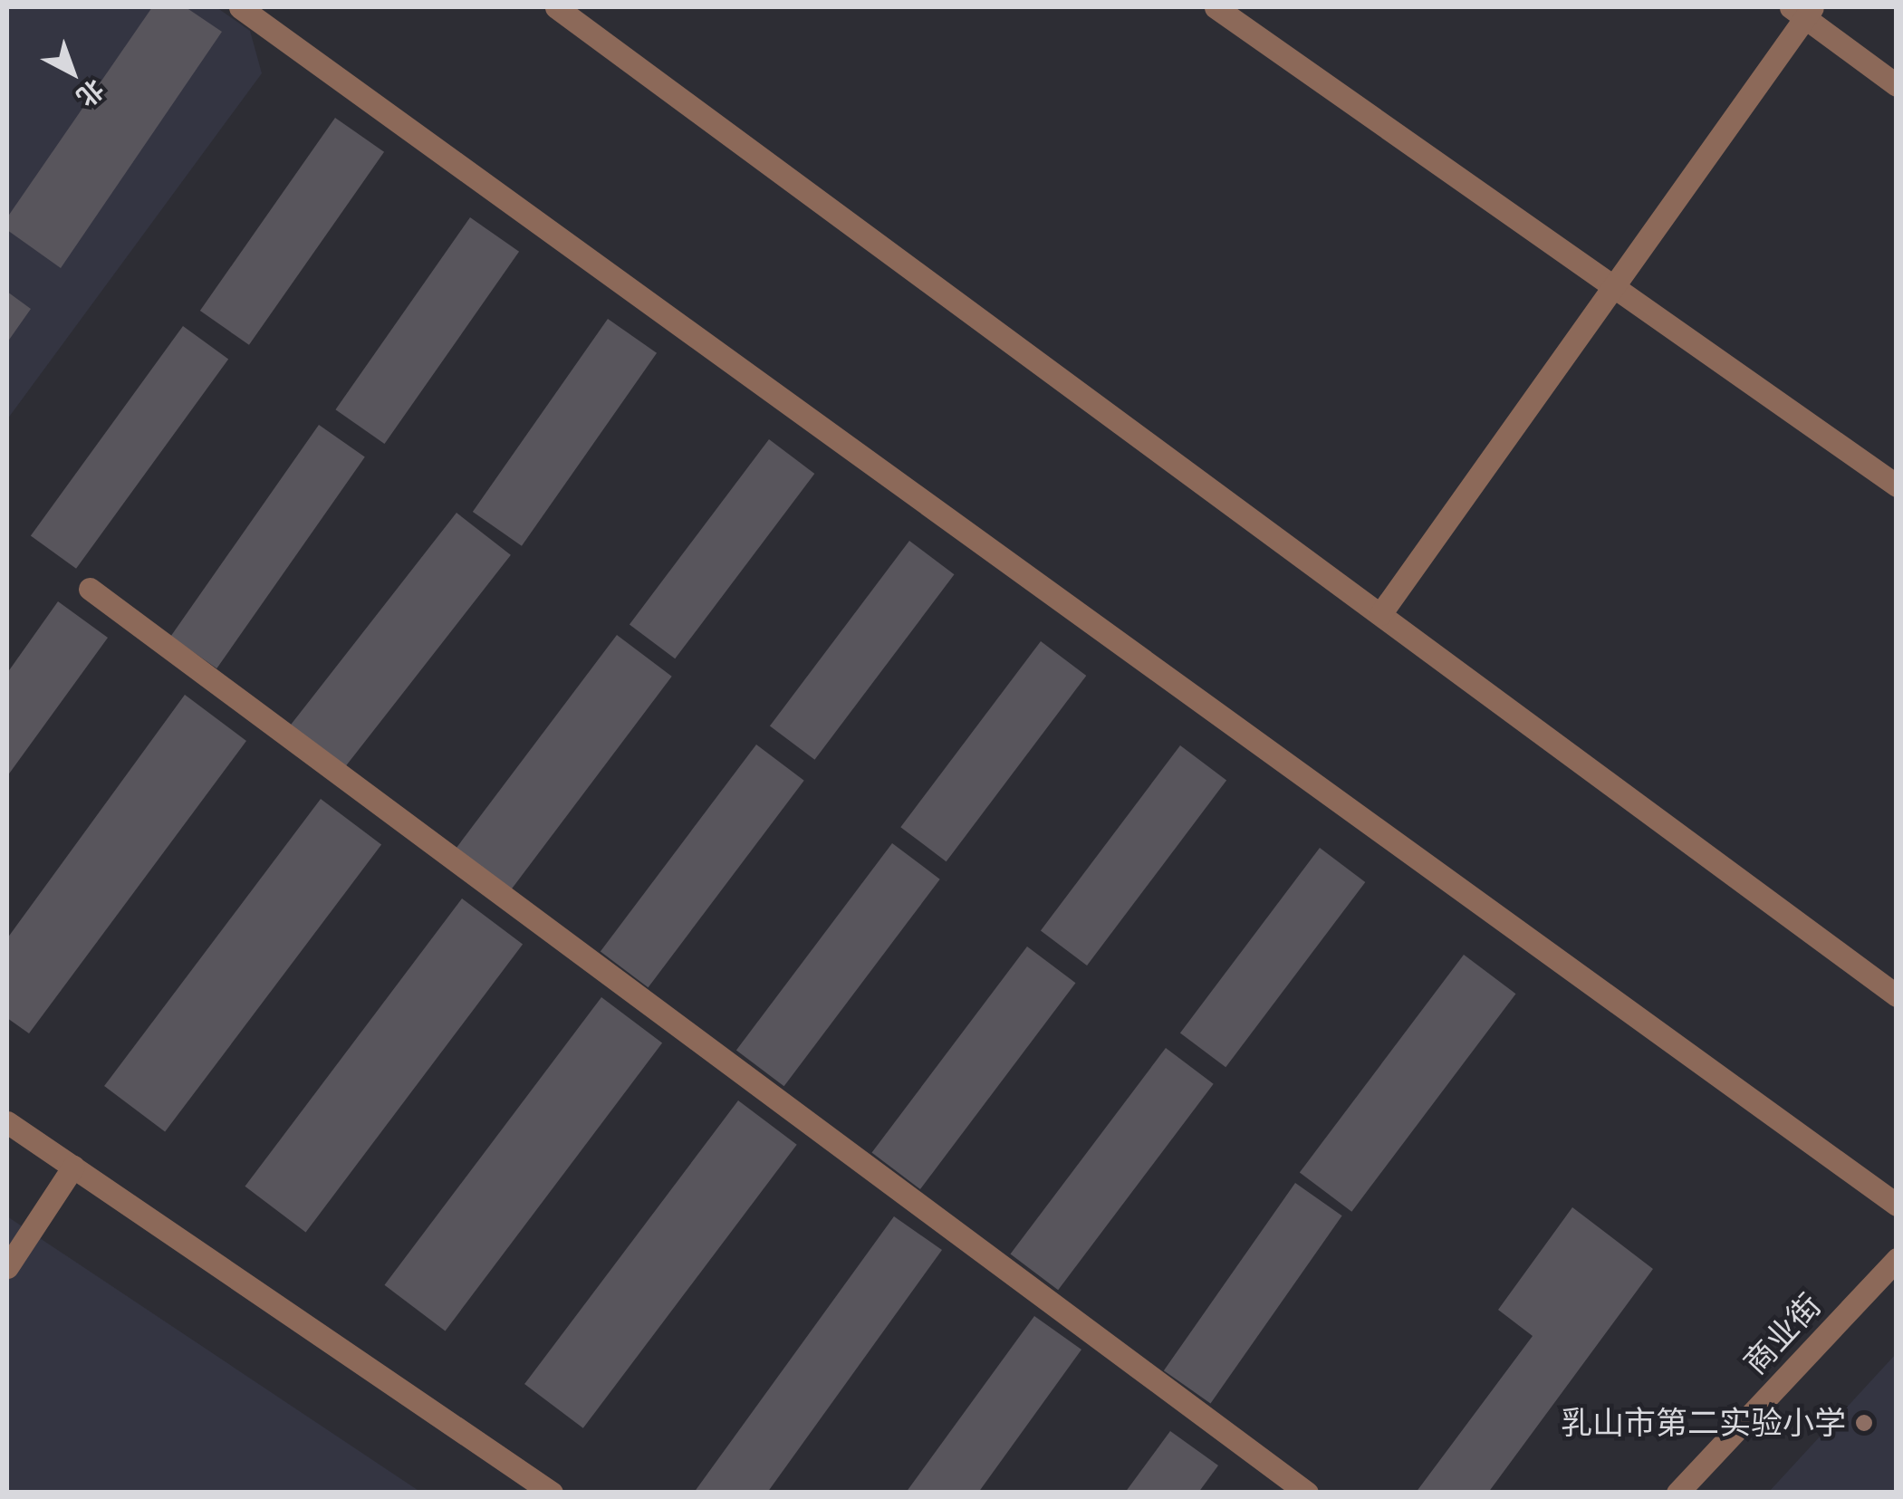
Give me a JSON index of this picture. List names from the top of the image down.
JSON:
{
  "streets": {
    "street": ["商业街"]
  },
  "places": ["乳山市第二实验小学"],
  "north": "bottom right"
}
